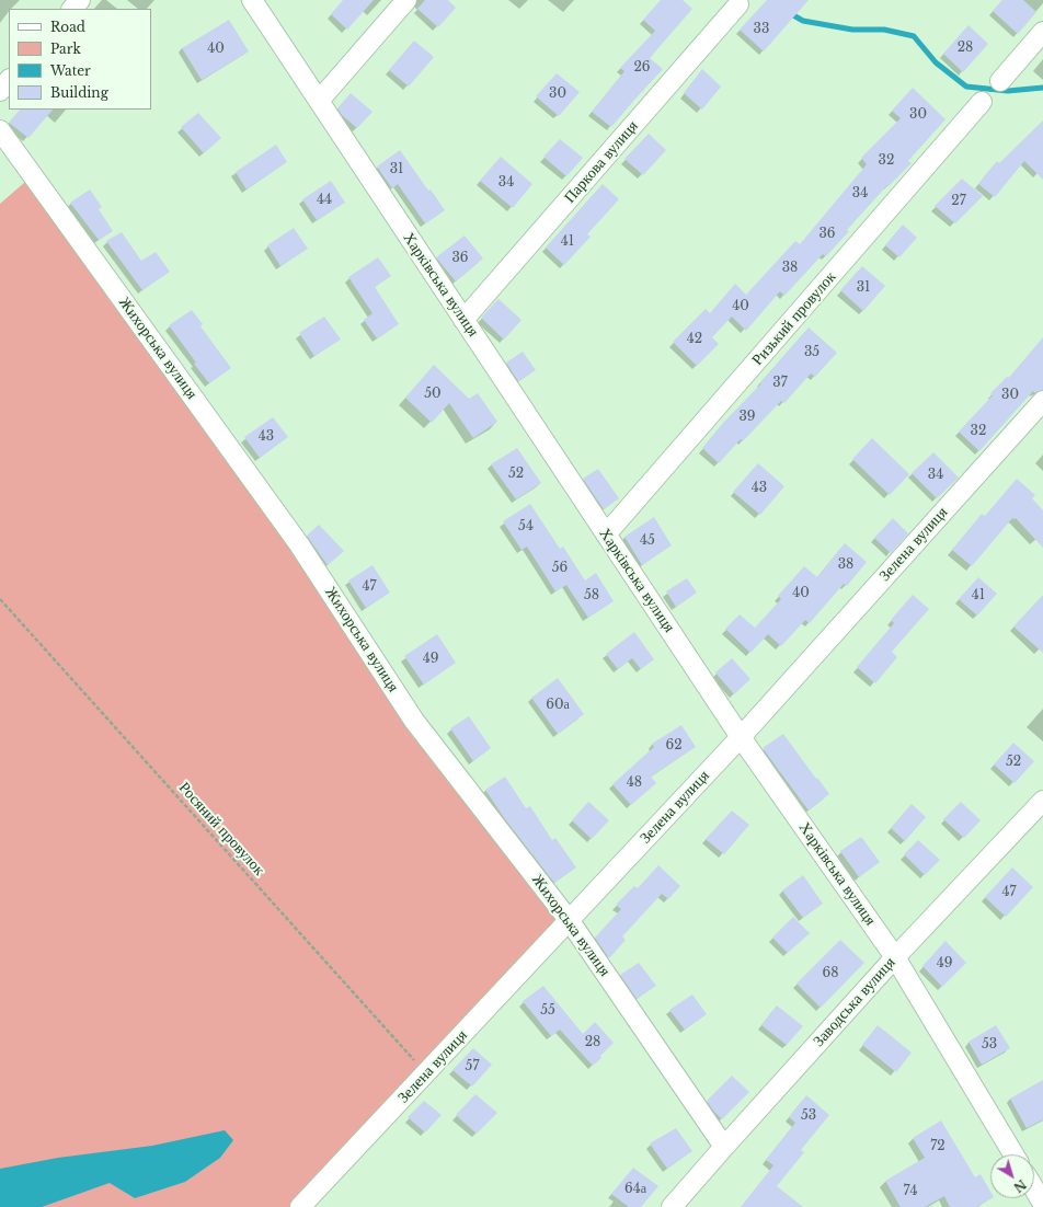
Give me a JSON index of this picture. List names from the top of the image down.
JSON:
{
  "streets": {
    "street": [
      "Паркова вулиця",
      "Харківська вулиця",
      "Ризький провулок",
      "Жихорська вулиця",
      "Зелена вулиця",
      "Заводська вулиця"
    ],
    "path": ["Росяний провулок"]
  },
  "crossings": [
    ["Паркова вулиця", "Харківська вулиця"],
    ["Харківська вулиця", "Ризький провулок"],
    ["Харківська вулиця", "Зелена вулиця"],
    ["Харківська вулиця", "Заводська вулиця"],
    ["Жихорська вулиця", "Зелена вулиця"],
    ["Жихорська вулиця", "Заводська вулиця"],
    ["Зелена вулиця", "Росяний провулок"]
  ],
  "house_numbers": [
    "33",
    "28",
    "40",
    "26",
    "30",
    "30",
    "32",
    "31",
    "34",
    "34",
    "44",
    "27",
    "36",
    "41",
    "36",
    "38",
    "31",
    "40",
    "42",
    "35",
    "37",
    "50",
    "30",
    "39",
    "32",
    "43",
    "52",
    "34",
    "43",
    "54",
    "45",
    "38",
    "56",
    "47",
    "40",
    "58",
    "41",
    "49",
    "60а",
    "62",
    "52",
    "48",
    "47",
    "49",
    "68",
    "55",
    "28",
    "53",
    "57",
    "53",
    "72",
    "64а",
    "74"
  ],
  "legend": [
    "Road",
    "Park",
    "Water",
    "Building"
  ],
  "north": "bottom right"
}
